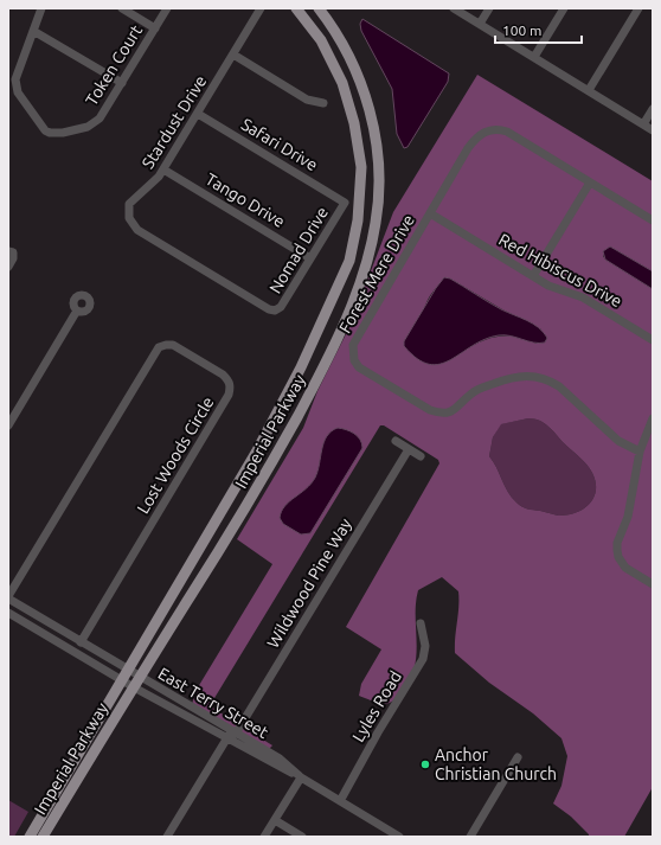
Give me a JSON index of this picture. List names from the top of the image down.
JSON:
{
  "streets": {
    "main road": ["Imperial Parkway"],
    "street": [
      "Token Court",
      "Stardust Drive",
      "Safari Drive",
      "Tango Drive",
      "Nomad Drive",
      "Red Hibiscus Drive",
      "Forest Mere Drive",
      "Lost Woods Circle",
      "Wildwood Pine Way",
      "East Terry Street",
      "Lyles Road"
    ]
  },
  "crossings": [
    ["Stardust Drive", "Safari Drive"],
    ["Stardust Drive", "Tango Drive"],
    ["Stardust Drive", "Nomad Drive"],
    ["Safari Drive", "Nomad Drive"],
    ["Tango Drive", "Nomad Drive"],
    ["Red Hibiscus Drive", "Forest Mere Drive"],
    ["Imperial Parkway", "East Terry Street"],
    ["Lost Woods Circle", "East Terry Street"],
    ["Wildwood Pine Way", "East Terry Street"]
  ],
  "places": ["Anchor Christian Church"],
  "scale_bar": "100 m"
}
